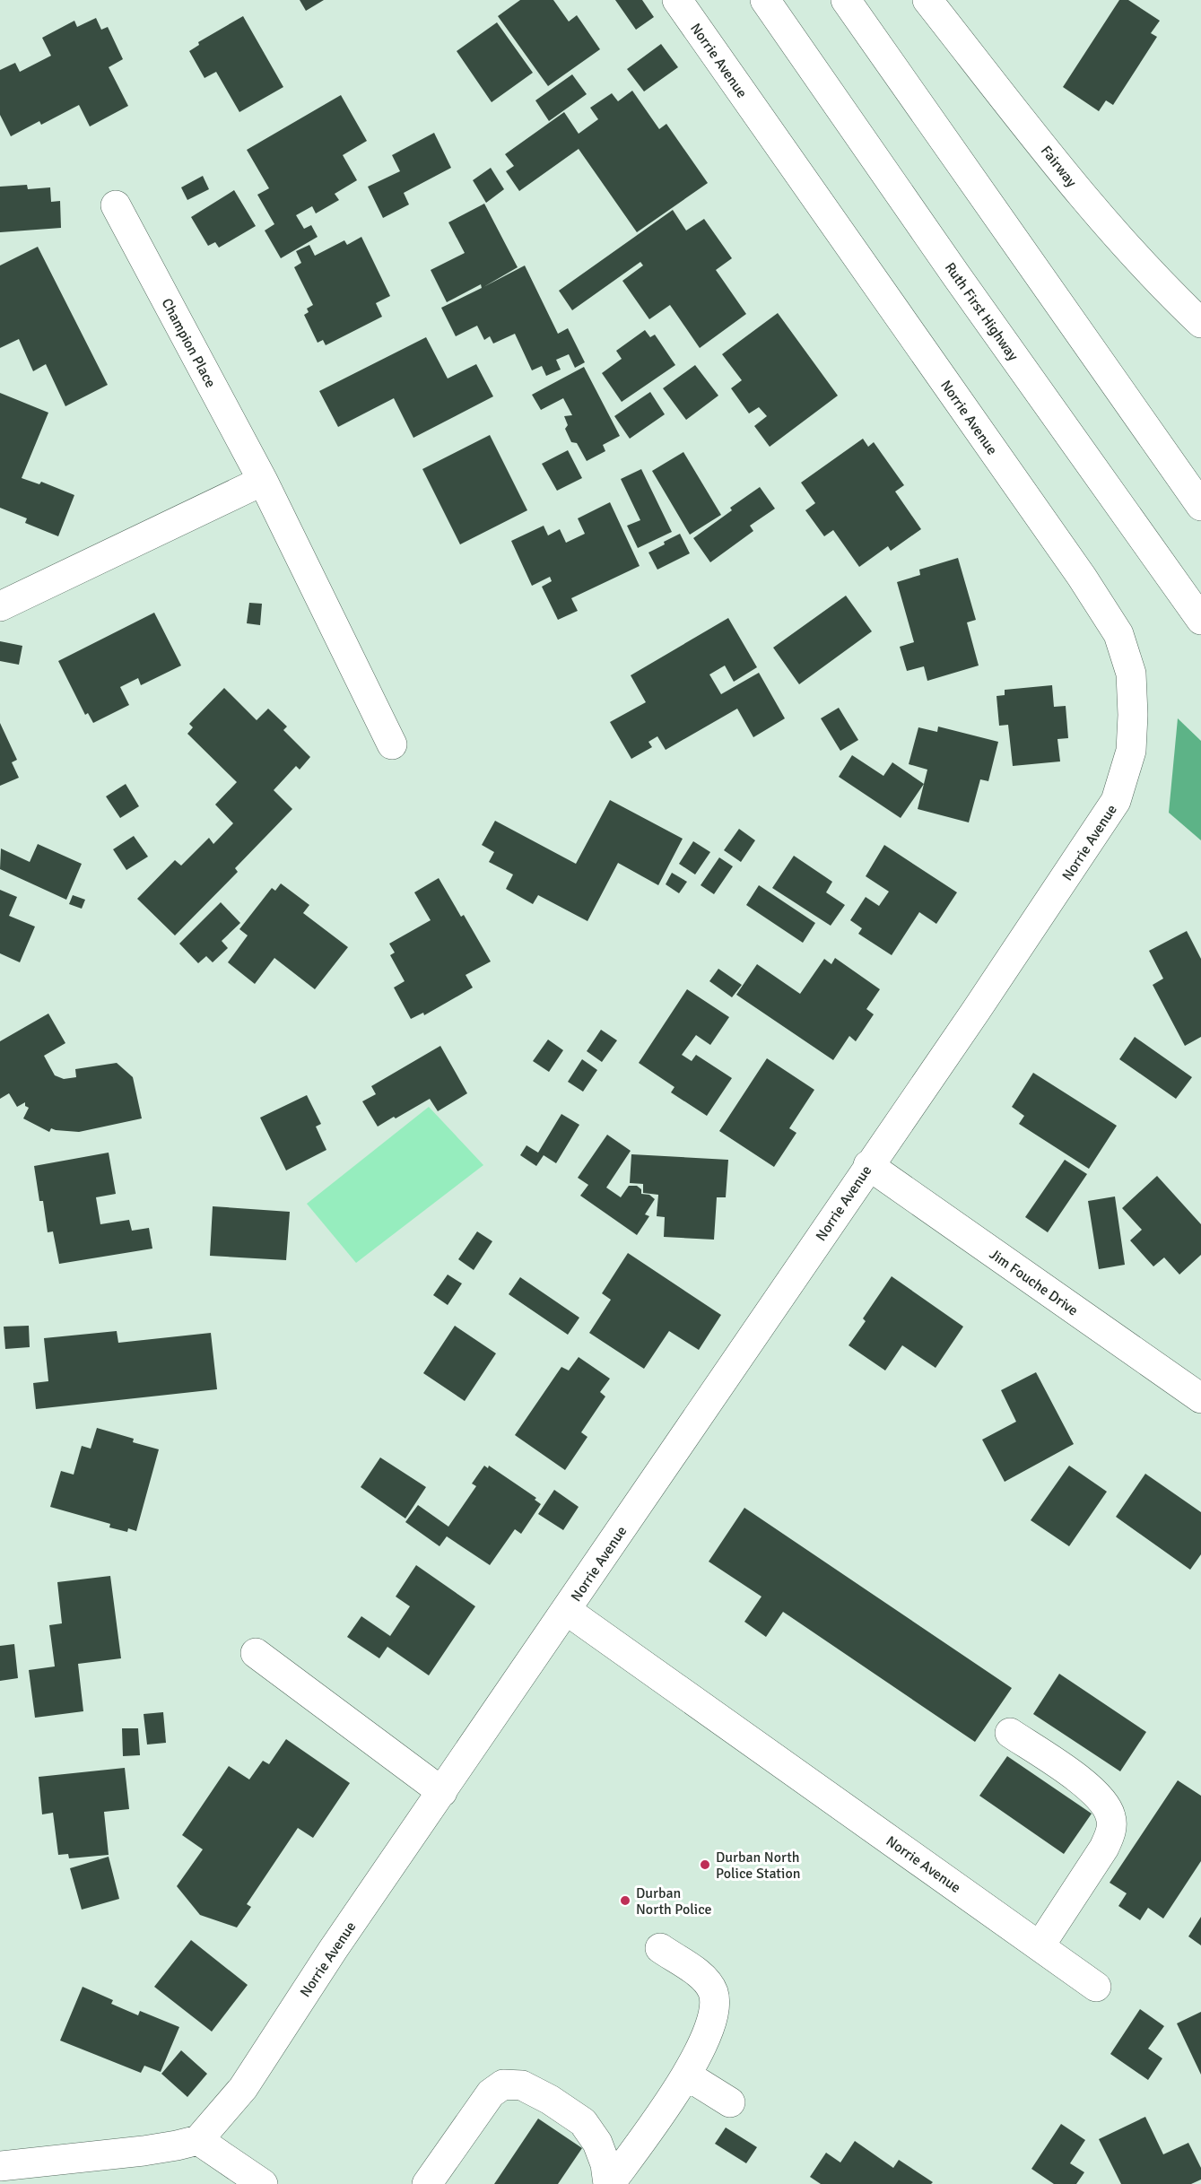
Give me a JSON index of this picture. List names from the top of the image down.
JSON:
{
  "streets": {
    "main road": [
      "Norrie Avenue",
      "Fairway",
      "Ruth First Highway",
      "Champion Place",
      "Jim Fouche Drive"
    ]
  },
  "crossings": [
    ["Norrie Avenue", "Jim Fouche Drive"]
  ],
  "places": ["Durban North Police Station", "Durban North Police"]
}
